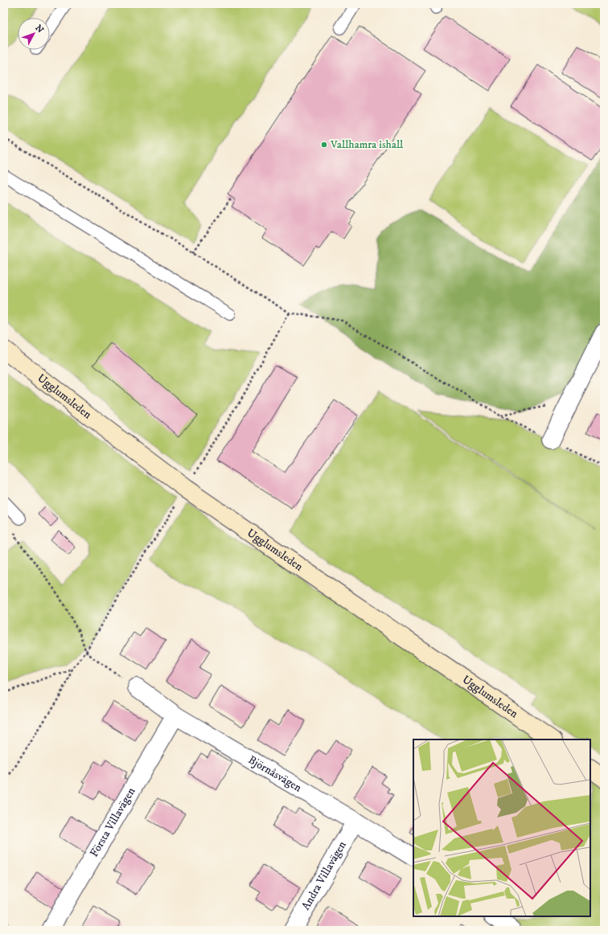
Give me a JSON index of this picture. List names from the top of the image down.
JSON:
{
  "streets": {
    "street": [
      "Ugglumsleden",
      "Björnåsvägen",
      "Första Villavägen",
      "Andra Villavägen"
    ]
  },
  "crossings": [
    ["Björnåsvägen", "Första Villavägen"],
    ["Björnåsvägen", "Andra Villavägen"]
  ],
  "places": ["Vallhamra ishall"],
  "north": "top right"
}
